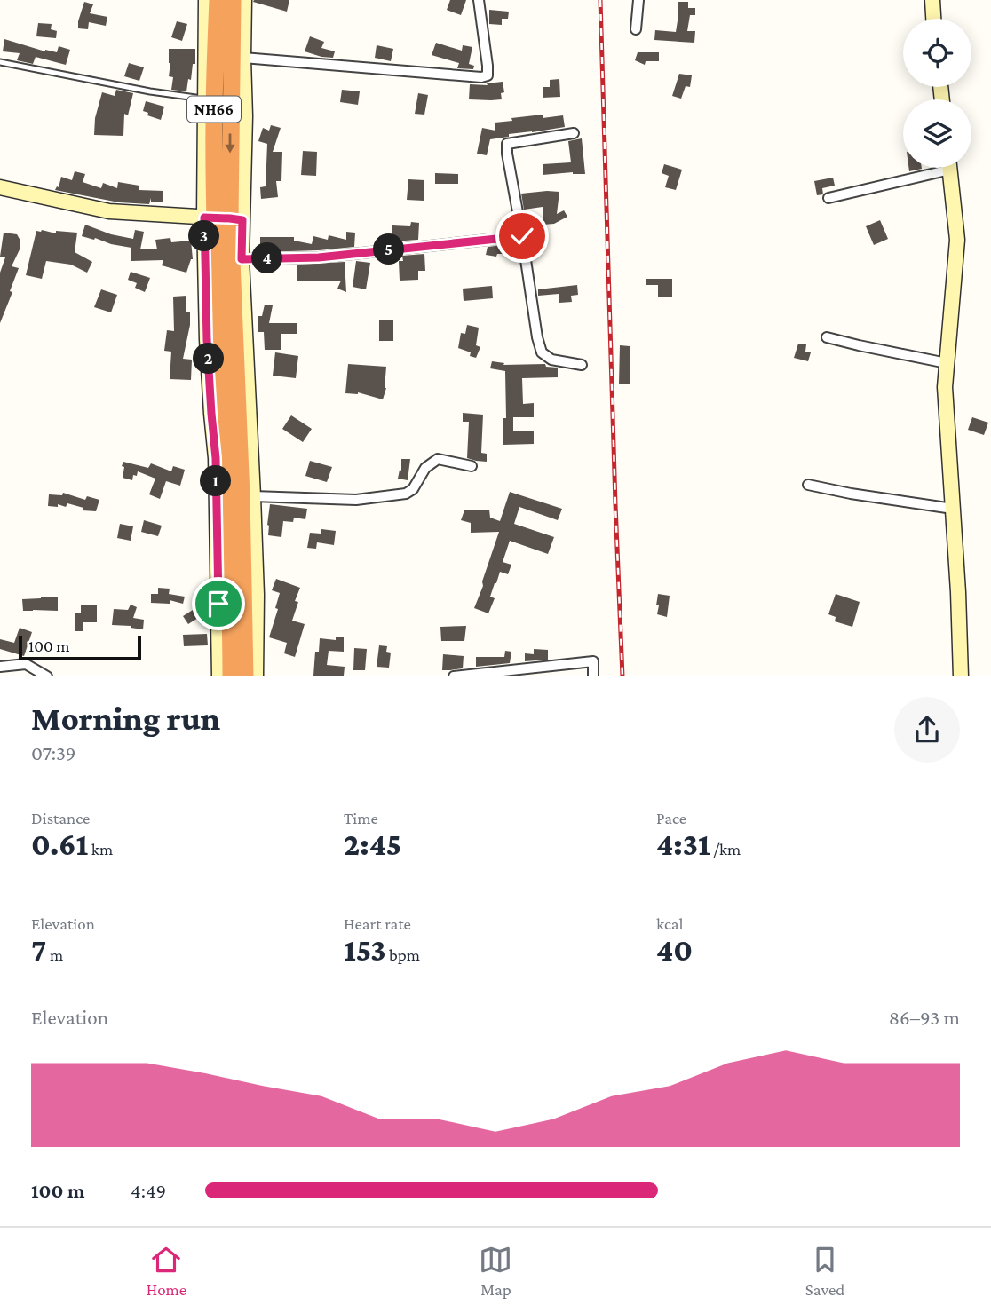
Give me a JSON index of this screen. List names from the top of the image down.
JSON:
{
  "streets": {
    "highway": ["NH66"]
  },
  "scale_bar": "100 m",
  "page": {
    "pins": [
      "3",
      "5",
      "4",
      "2",
      "1"
    ],
    "scale": "100 m",
    "heading": ["Morning run", "07:39"],
    "stats": [
      ["Distance", "0.61 km"],
      ["Time", "2:45"],
      ["Pace", "4:31 /km"],
      ["Elevation", "7 m"],
      ["Heart rate", "153 bpm"],
      ["kcal", "40"]
    ],
    "chart": ["Elevation", "86–93 m"],
    "list": [
      {
        "name": "100 m",
        "note": "4:49"
      }
    ],
    "tabs": ["Home", "Map", "Saved"]
  }
}
